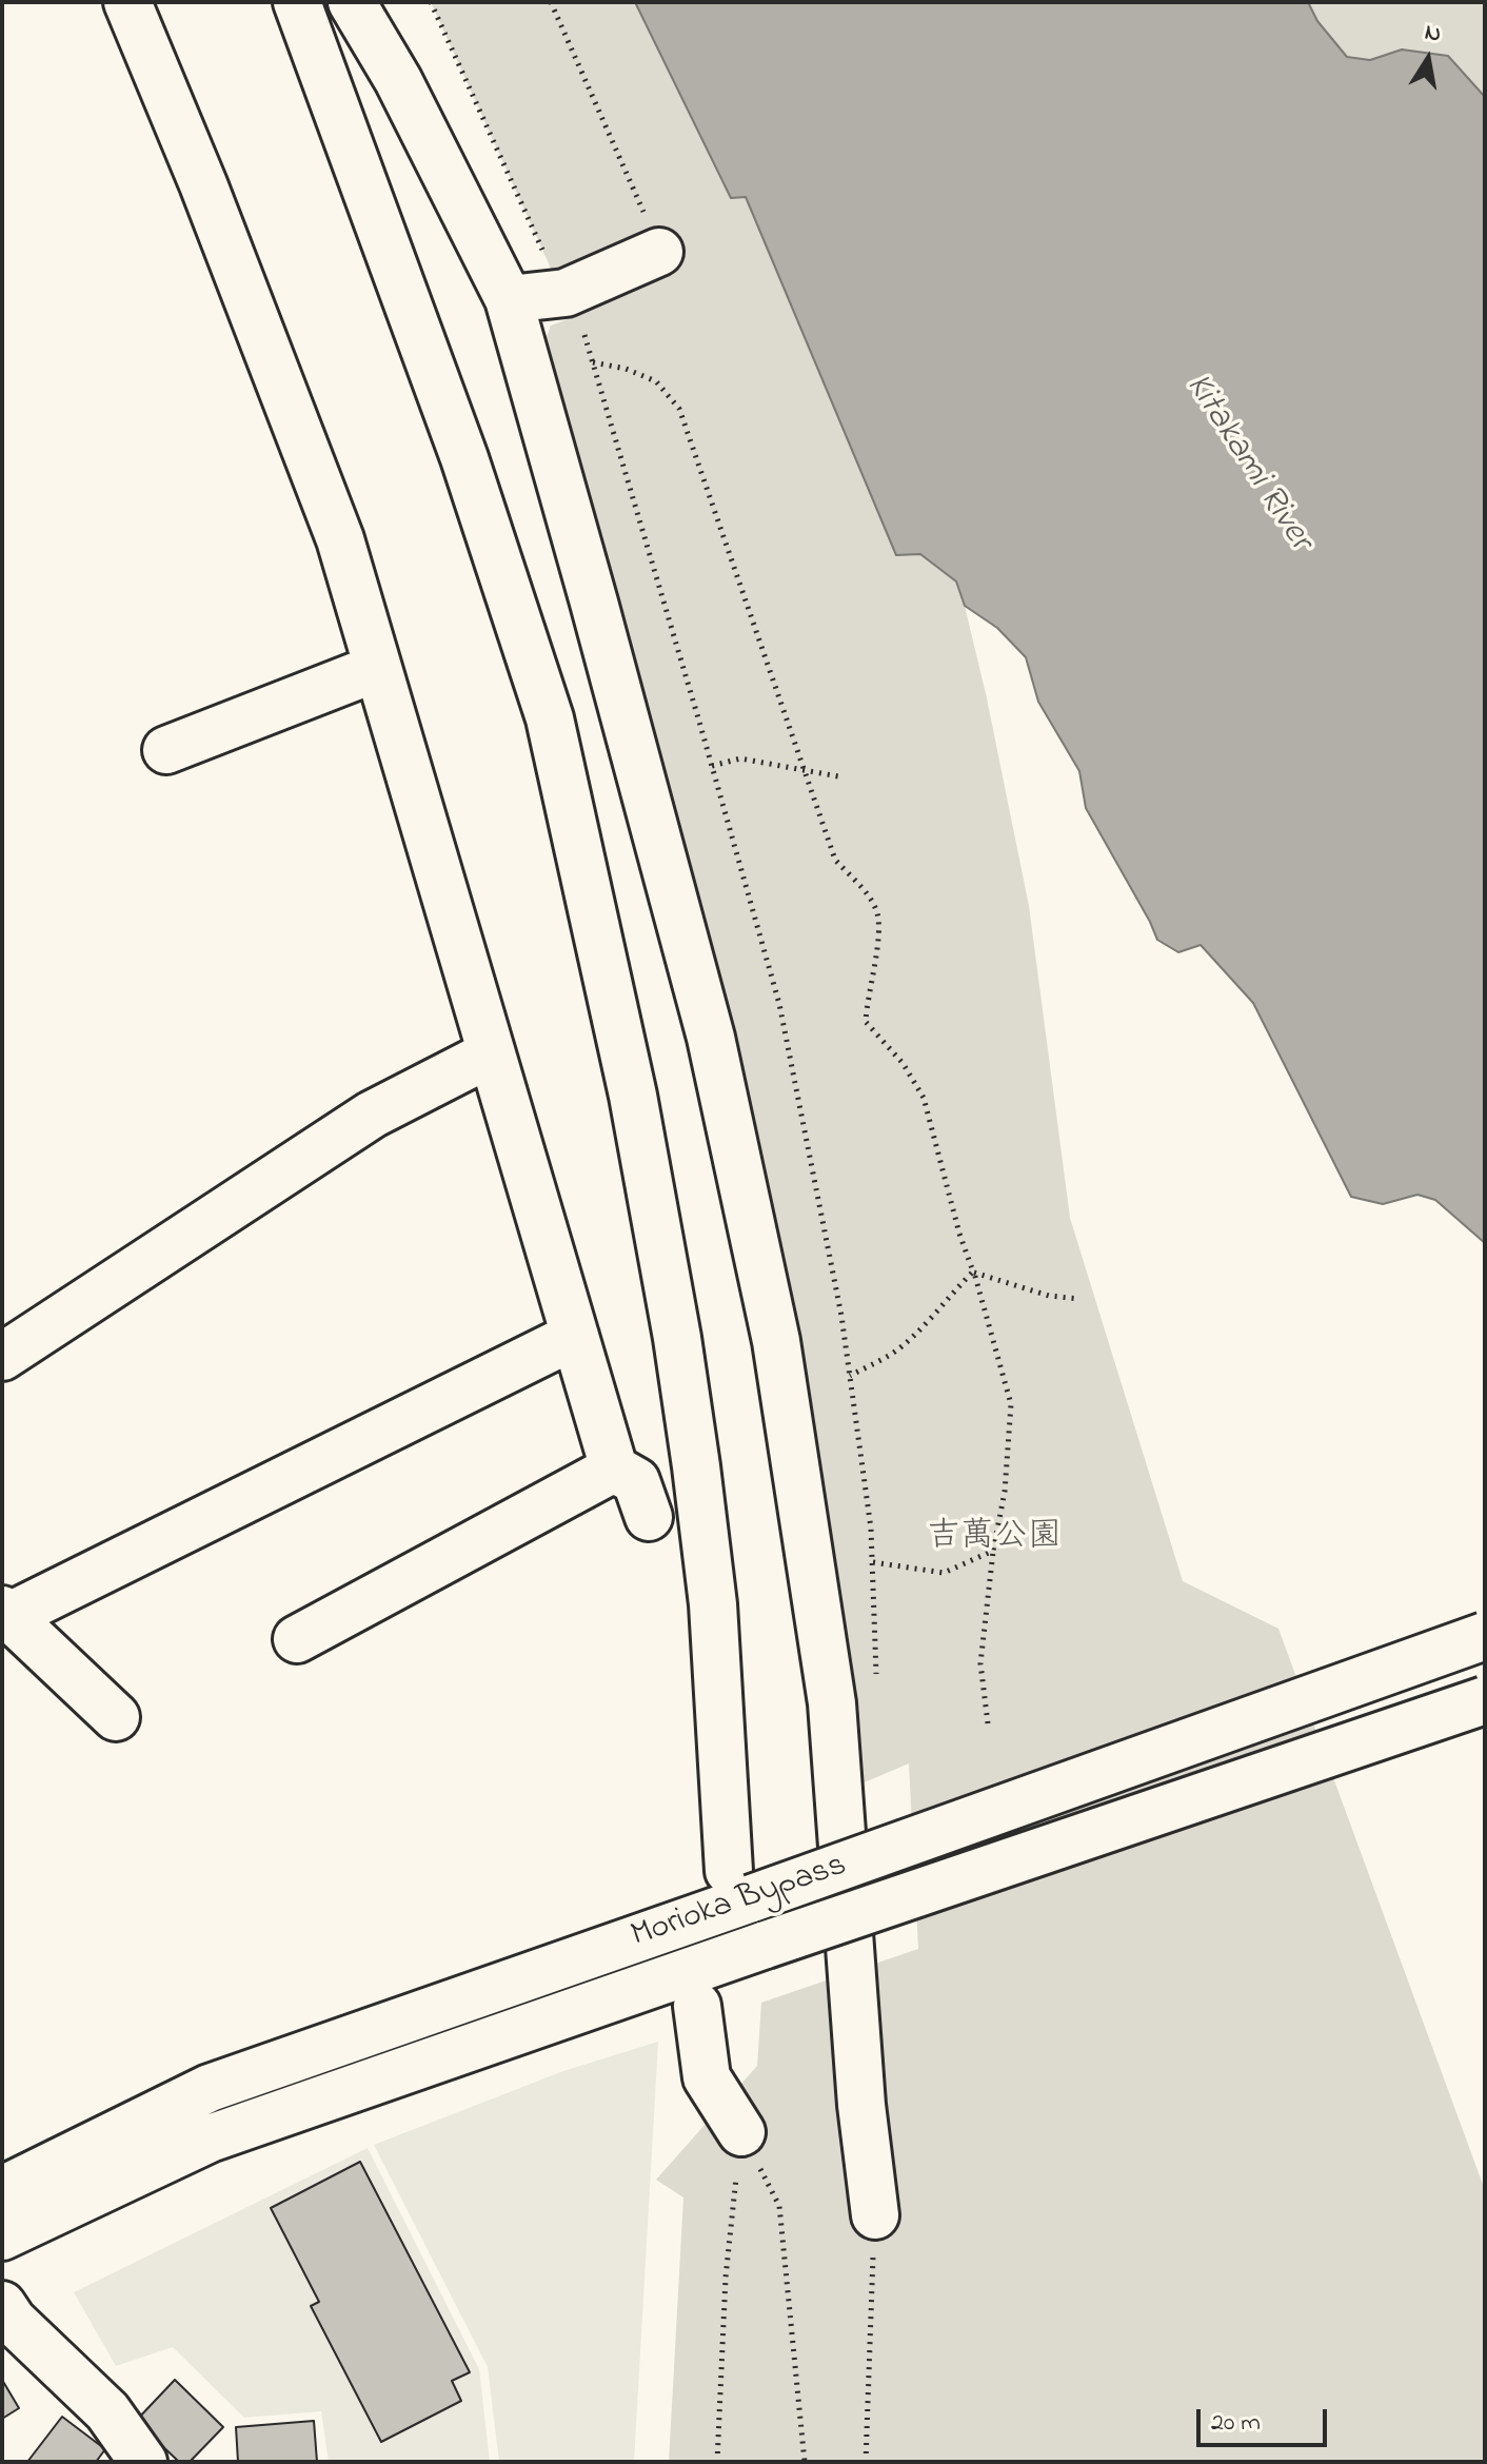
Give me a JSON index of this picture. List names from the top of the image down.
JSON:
{
  "streets": {
    "main road": ["Morioka Bypass"]
  },
  "water": ["Kitakami River"],
  "parks": ["吉萬公園"],
  "scale_bar": "20 m",
  "north": "top"
}
